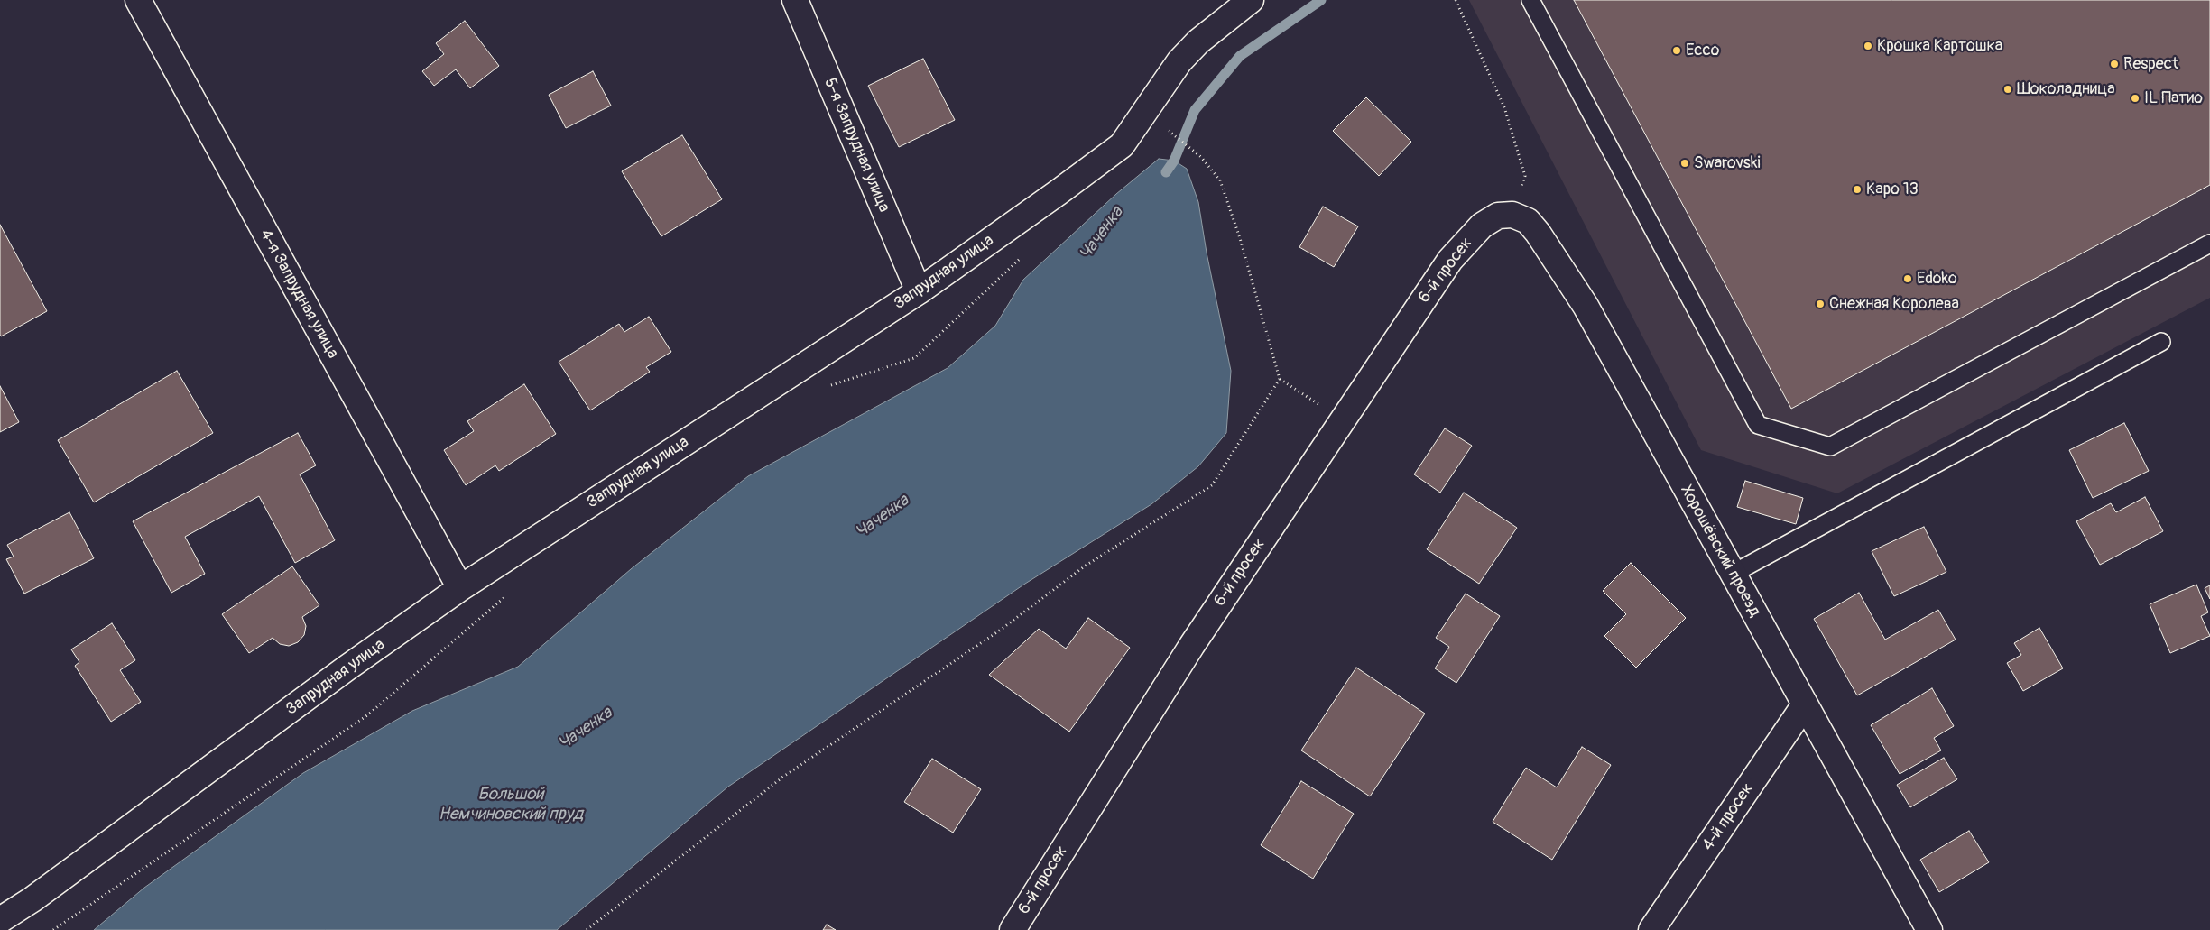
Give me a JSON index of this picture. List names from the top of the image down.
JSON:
{
  "streets": {
    "street": [
      "5-я Запрудная улица",
      "6-й просек",
      "Запрудная улица",
      "4-я Запрудная улица",
      "Хорошёвский проезд",
      "4-й просек"
    ]
  },
  "crossings": [
    ["5-я Запрудная улица", "Запрудная улица"],
    ["6-й просек", "Хорошёвский проезд"],
    ["Запрудная улица", "4-я Запрудная улица"],
    ["Хорошёвский проезд", "4-й просек"]
  ],
  "water": ["Чаченка", "Большой Немчиновский пруд"],
  "places": [
    "Крошка Картошка",
    "Ecco",
    "Respect",
    "Шоколадница",
    "IL Патио",
    "Swarovski",
    "Каро 13",
    "Edoko",
    "Снежная Королева"
  ]
}
